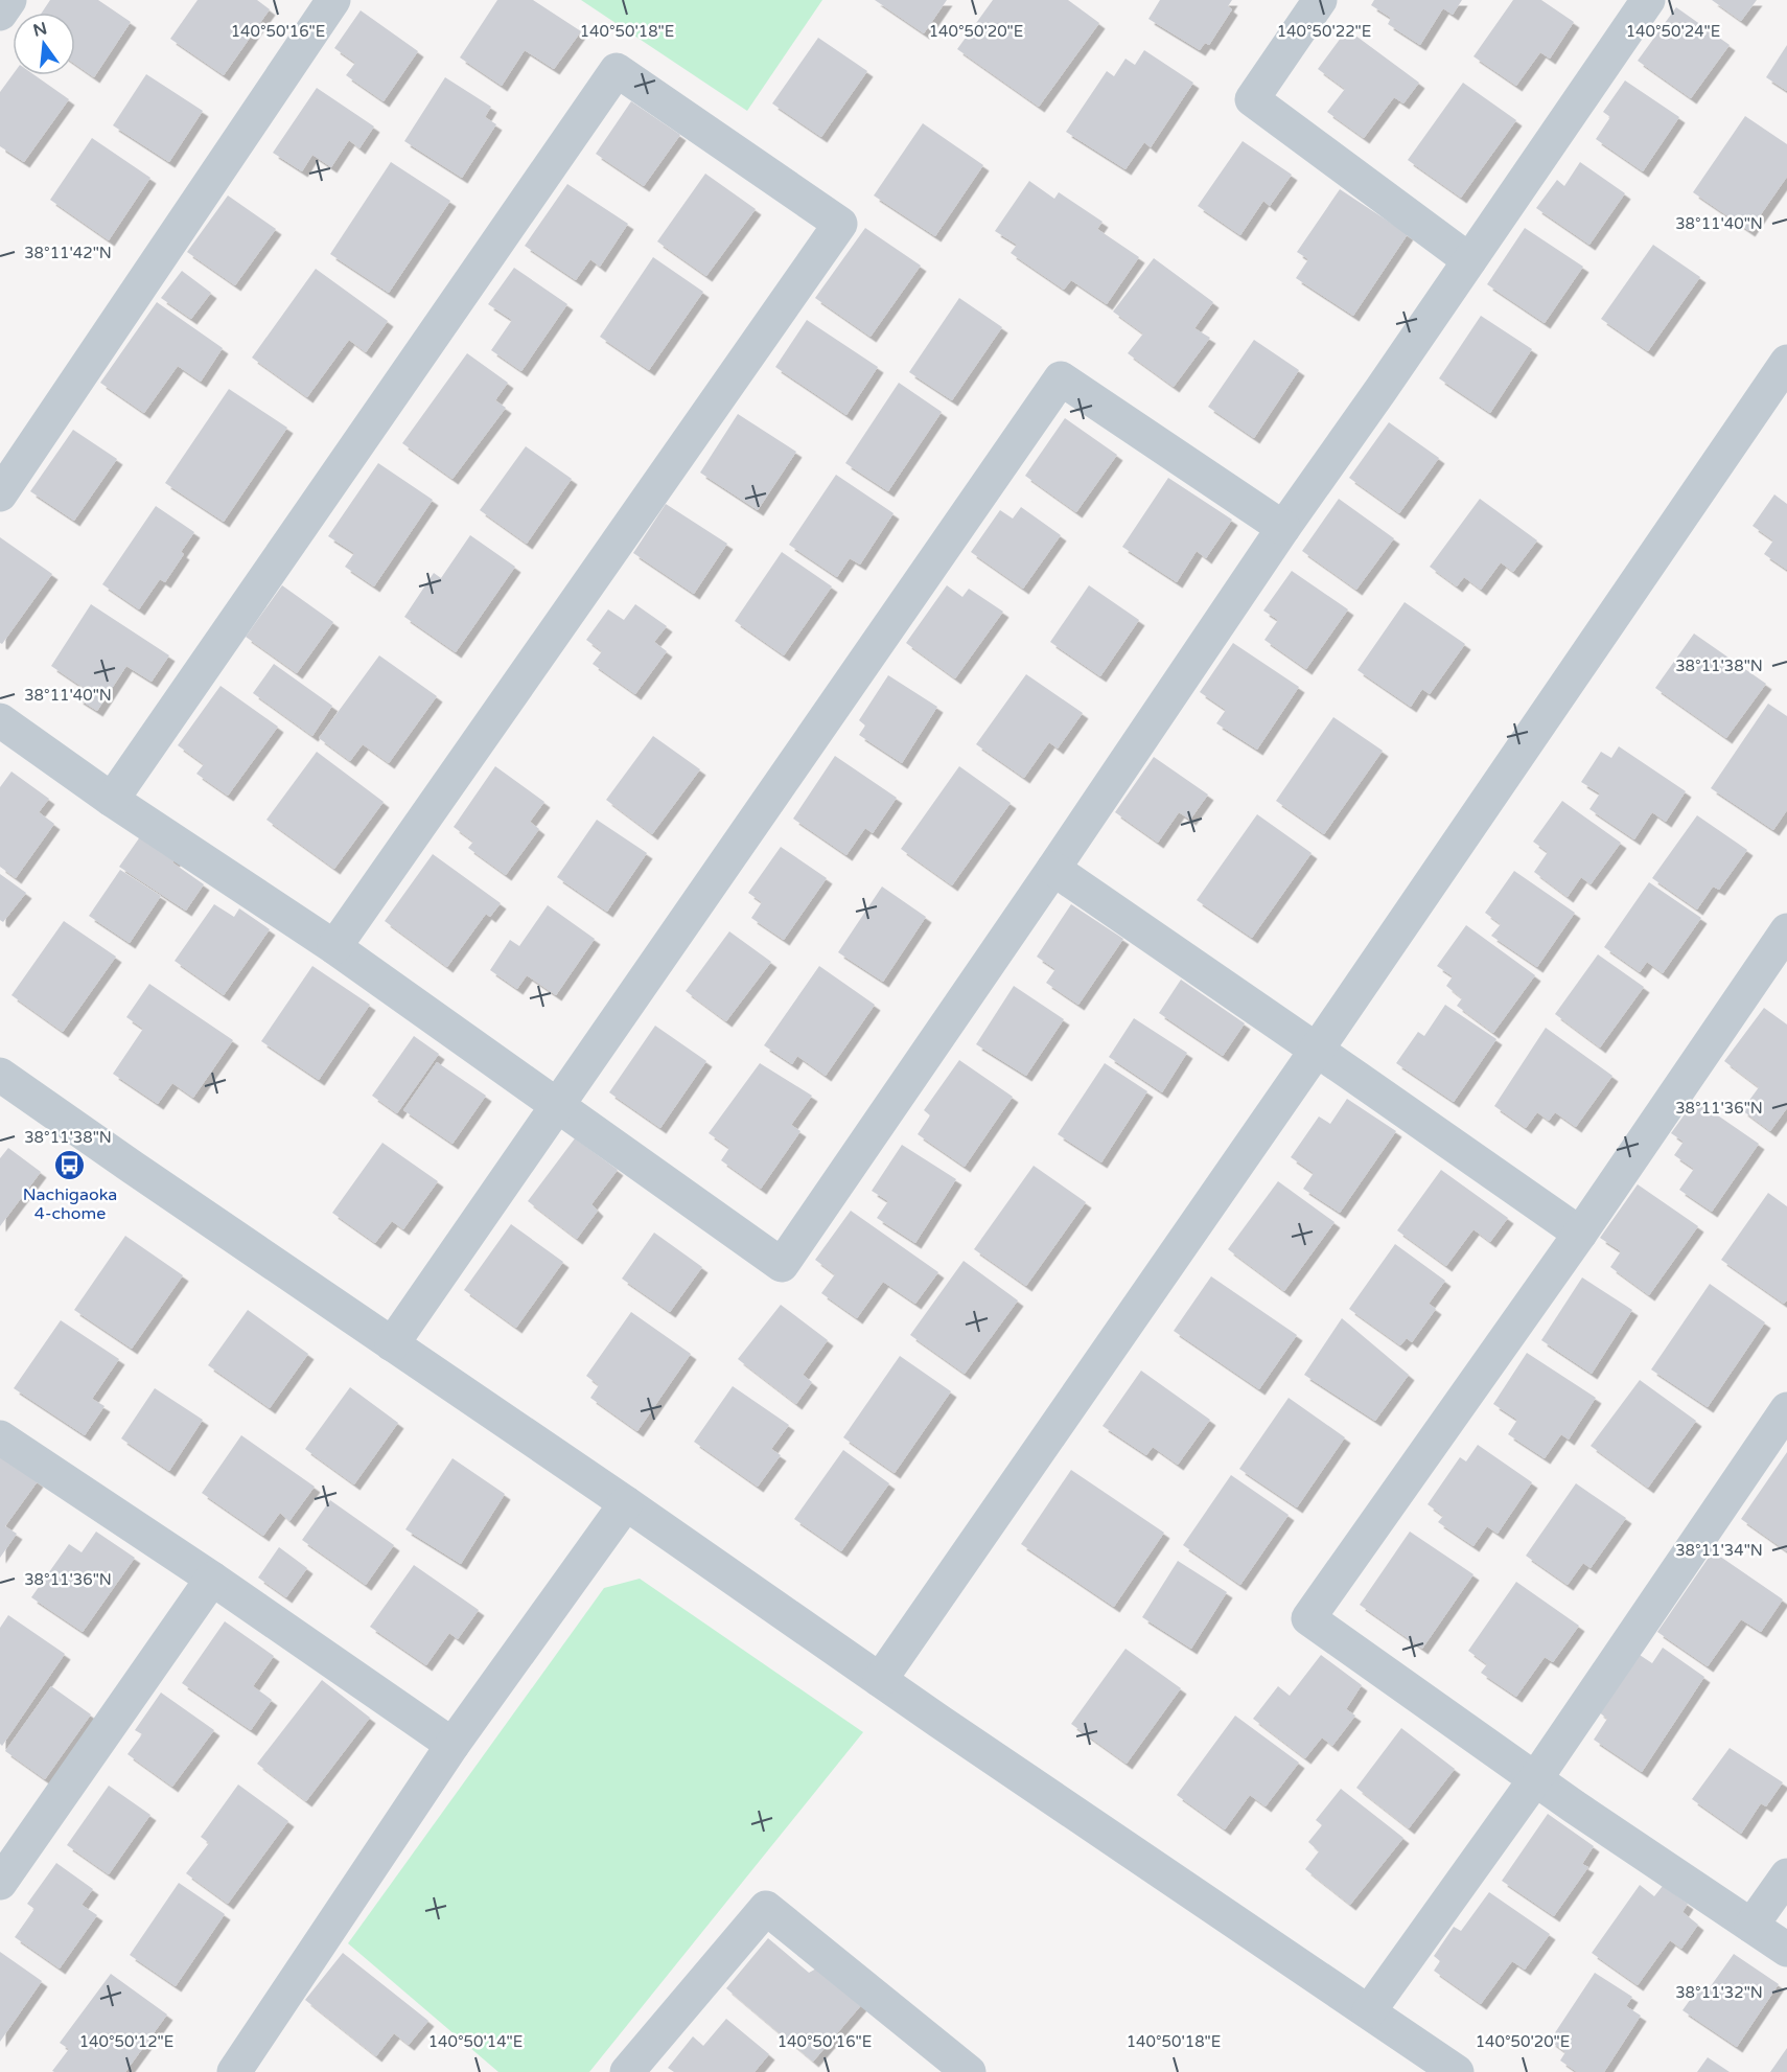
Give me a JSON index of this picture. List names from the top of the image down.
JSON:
{
  "places": {
    "bus stop": ["Nachigaoka 4-chome"]
  },
  "north": "top",
  "coordinates": [
    "140°50'16\"E",
    "140°50'18\"E",
    "140°50'20\"E",
    "140°50'22\"E",
    "140°50'24\"E",
    "38°11'40\"N",
    "38°11'42\"N",
    "38°11'38\"N",
    "38°11'36\"N",
    "38°11'34\"N",
    "38°11'32\"N",
    "140°50'12\"E",
    "140°50'14\"E"
  ]
}
